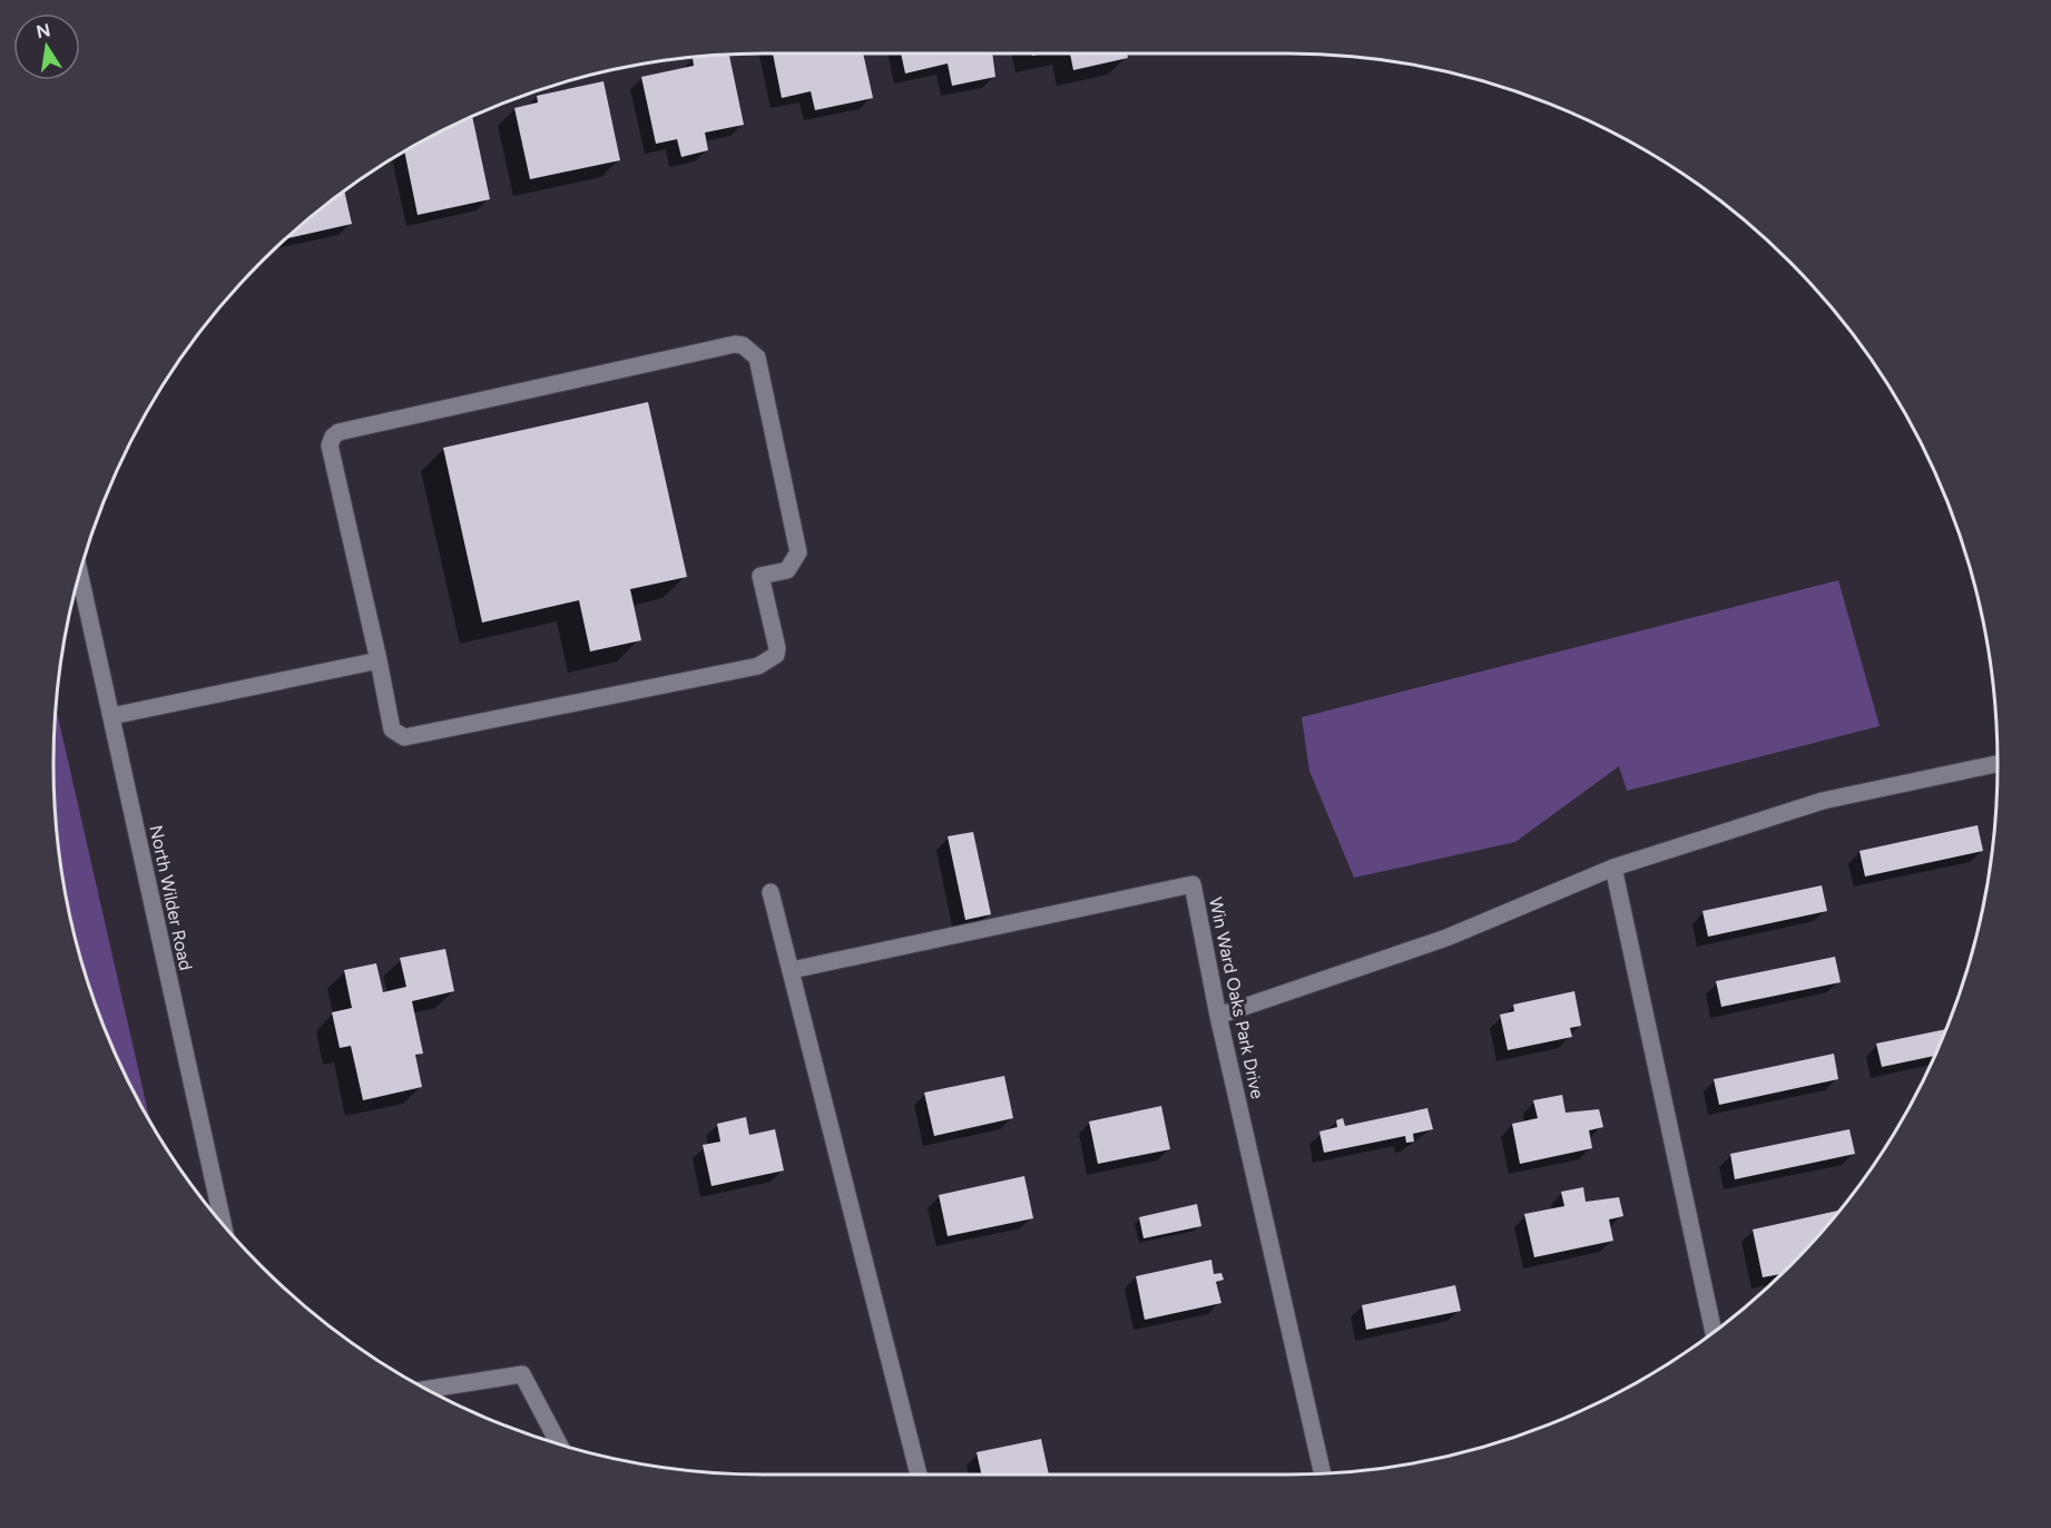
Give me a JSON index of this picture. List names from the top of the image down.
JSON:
{
  "streets": {
    "street": ["North Wilder Road", "Win Ward Oaks Park Drive"]
  },
  "north": "top"
}
